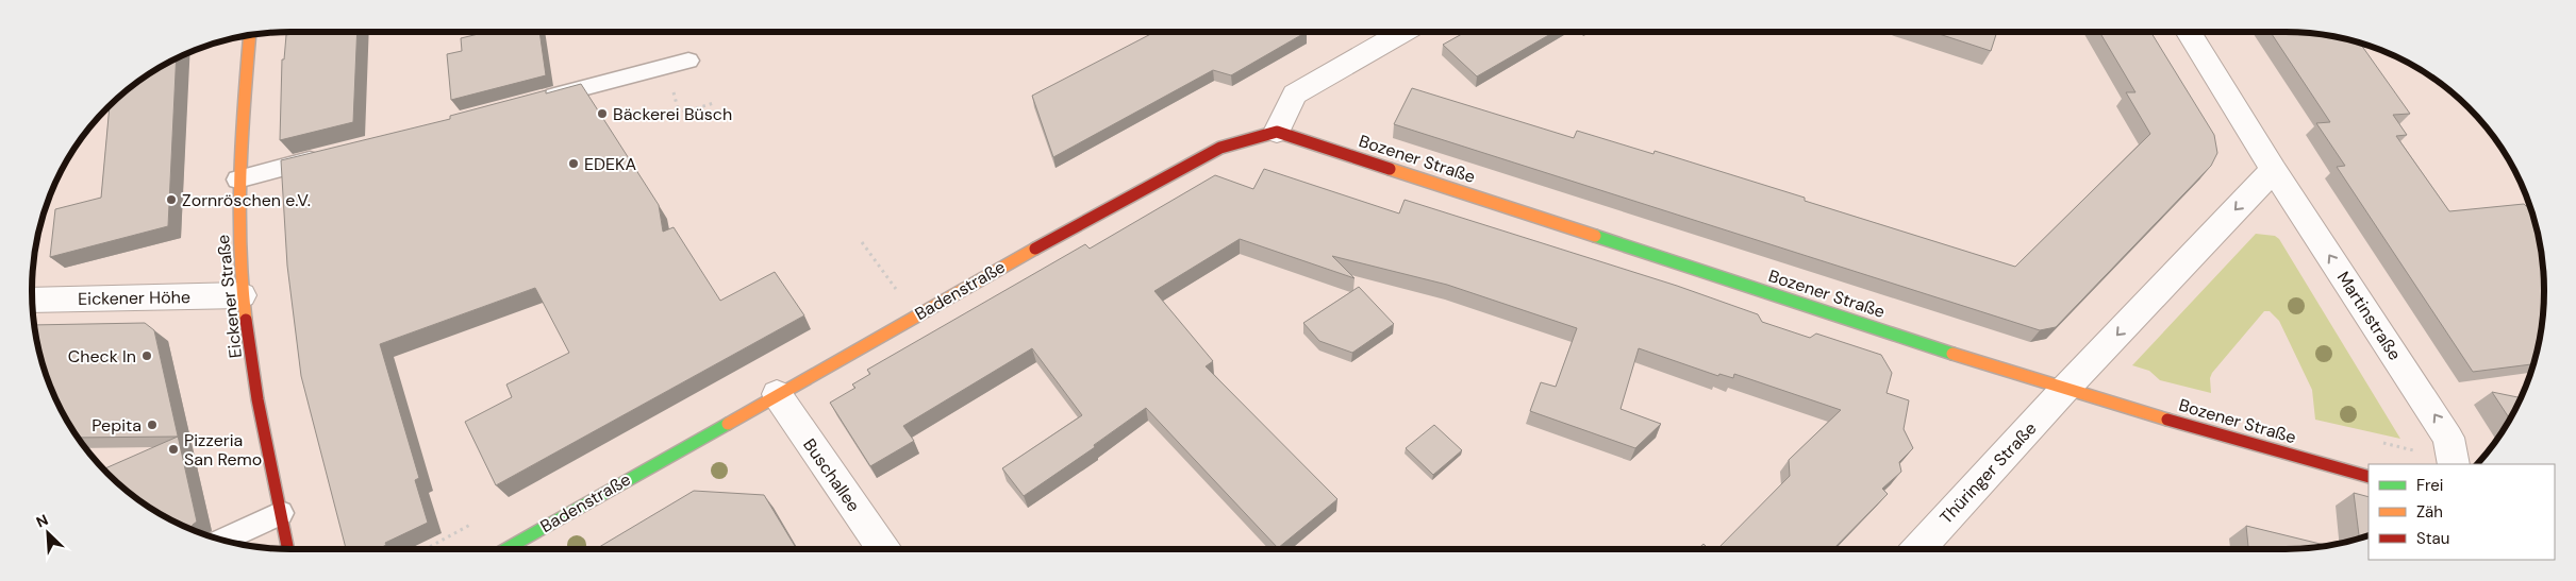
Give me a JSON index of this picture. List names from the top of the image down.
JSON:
{
  "streets": {
    "street": [
      "Bozener Straße",
      "Badenstraße",
      "Eickener Straße",
      "Eickener Höhe",
      "Martinstraße",
      "Thüringer Straße",
      "Buschallee"
    ]
  },
  "crossings": [
    ["Bozener Straße", "Badenstraße"],
    ["Bozener Straße", "Thüringer Straße"],
    ["Badenstraße", "Buschallee"],
    ["Eickener Straße", "Eickener Höhe"]
  ],
  "one_way": ["Martinstraße"],
  "places": [
    "Bäckerei Büsch",
    "EDEKA",
    "Zornröschen e.V.",
    "Check In",
    "Pepita",
    "Pizzeria San Remo"
  ],
  "legend": ["Frei", "Zäh", "Stau"],
  "north": "top left"
}
